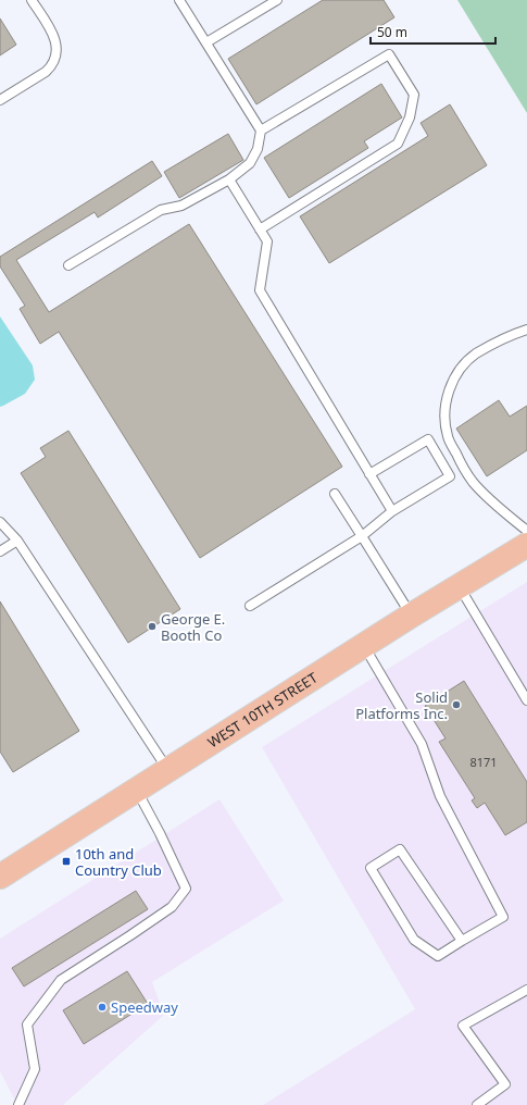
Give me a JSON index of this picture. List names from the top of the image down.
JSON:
{
  "streets": {
    "main road": ["WEST 10TH STREET"]
  },
  "places": {
    "other": ["George E. Booth Co", "Solid Platforms Inc.", "Speedway"],
    "transit": ["10th and Country Club"]
  },
  "house_numbers": ["8171"],
  "scale_bar": "50 m"
}
